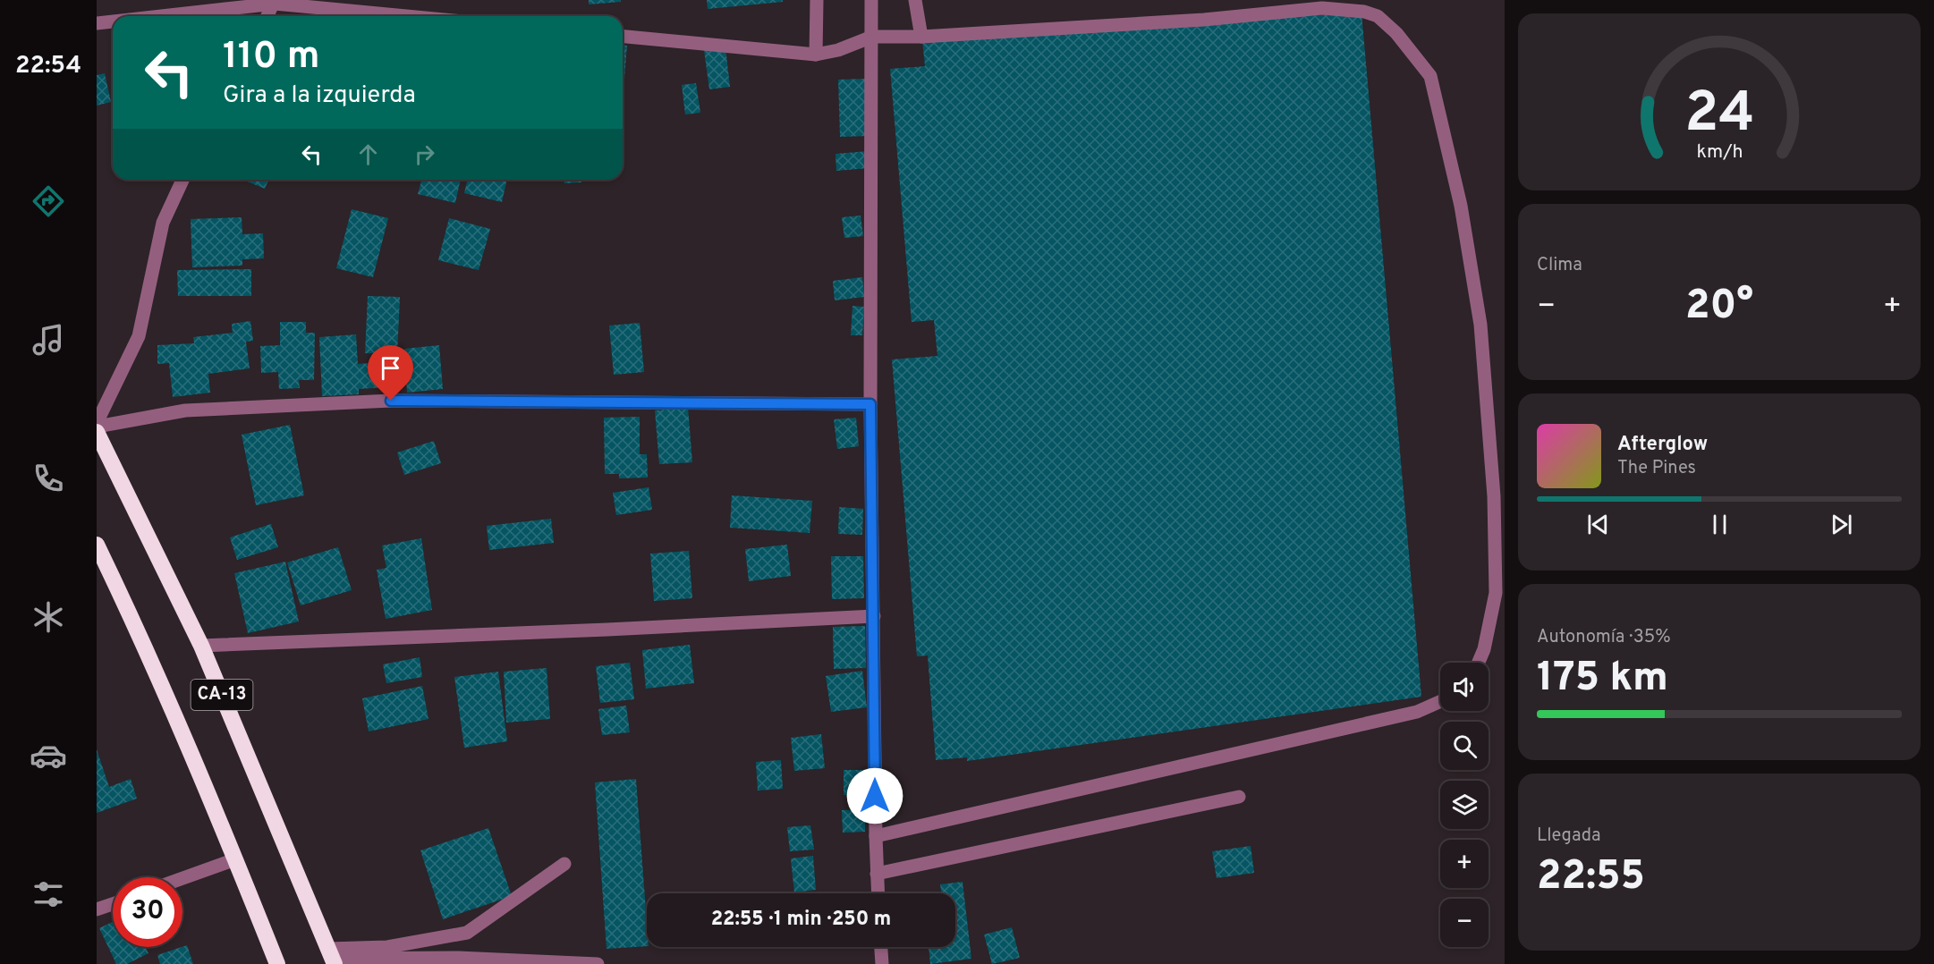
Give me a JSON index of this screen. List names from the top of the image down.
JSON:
{
  "streets": {
    "highway": ["CA-13"]
  },
  "page": {
    "tabs": "22:54",
    "turn": ["110 m", "Gira a la izquierda"],
    "tile": [
      "Clima",
      ["Autonomía · 35%", "175 km"],
      ["Llegada", "22:55"]
    ],
    "heat": ["−", "20°", "+"],
    "song": ["Afterglow", "The Pines"],
    "map_buttons": ["+", "−"],
    "limit": "30",
    "trip": "22:55 · 1 min · 250 m",
    "gauge": ["24", "km/h"]
  }
}
